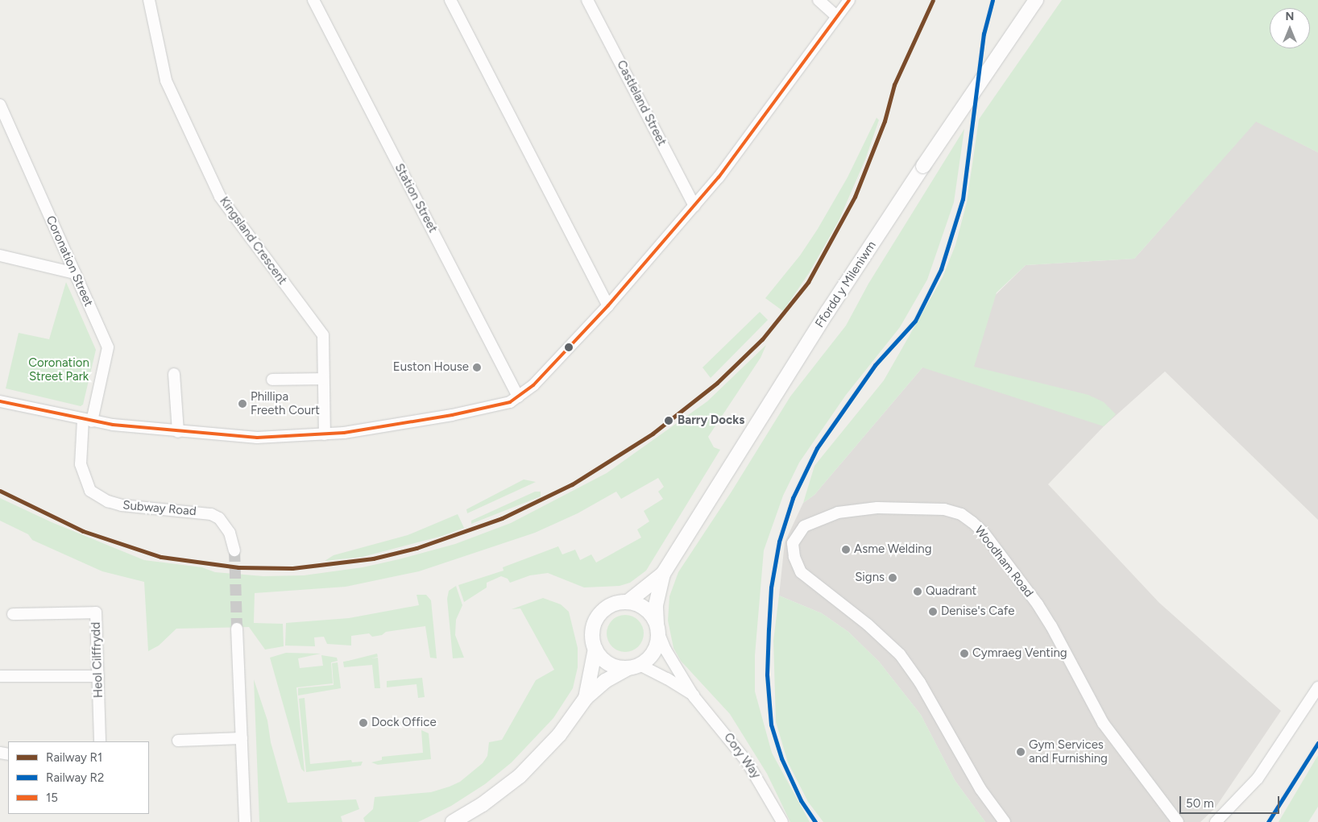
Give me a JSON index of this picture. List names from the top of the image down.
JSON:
{
  "streets": {
    "street": [
      "Castleland Street",
      "Station Street",
      "Kingsland Crescent",
      "Coronation Street",
      "Ffordd y Mileniwm",
      "Subway Road",
      "Woodham Road",
      "Heol Cilffrydd",
      "Cory Way"
    ]
  },
  "crossings": [
    ["Coronation Street", "Subway Road"],
    ["Ffordd y Mileniwm", "Cory Way"]
  ],
  "parks": ["Coronation Street Park"],
  "places": [
    "Euston House",
    "Phillipa Freeth Court",
    "Barry Docks",
    "Asme Welding",
    "Signs",
    "Quadrant",
    "Denise's Cafe",
    "Cymraeg Venting",
    "Dock Office",
    "Gym Services and Furnishing"
  ],
  "lines": ["rail line R1", "rail line R2", "transit line 15"],
  "legend": ["Railway R1", "Railway R2", "15"],
  "scale_bar": "50 m",
  "north": "top"
}
